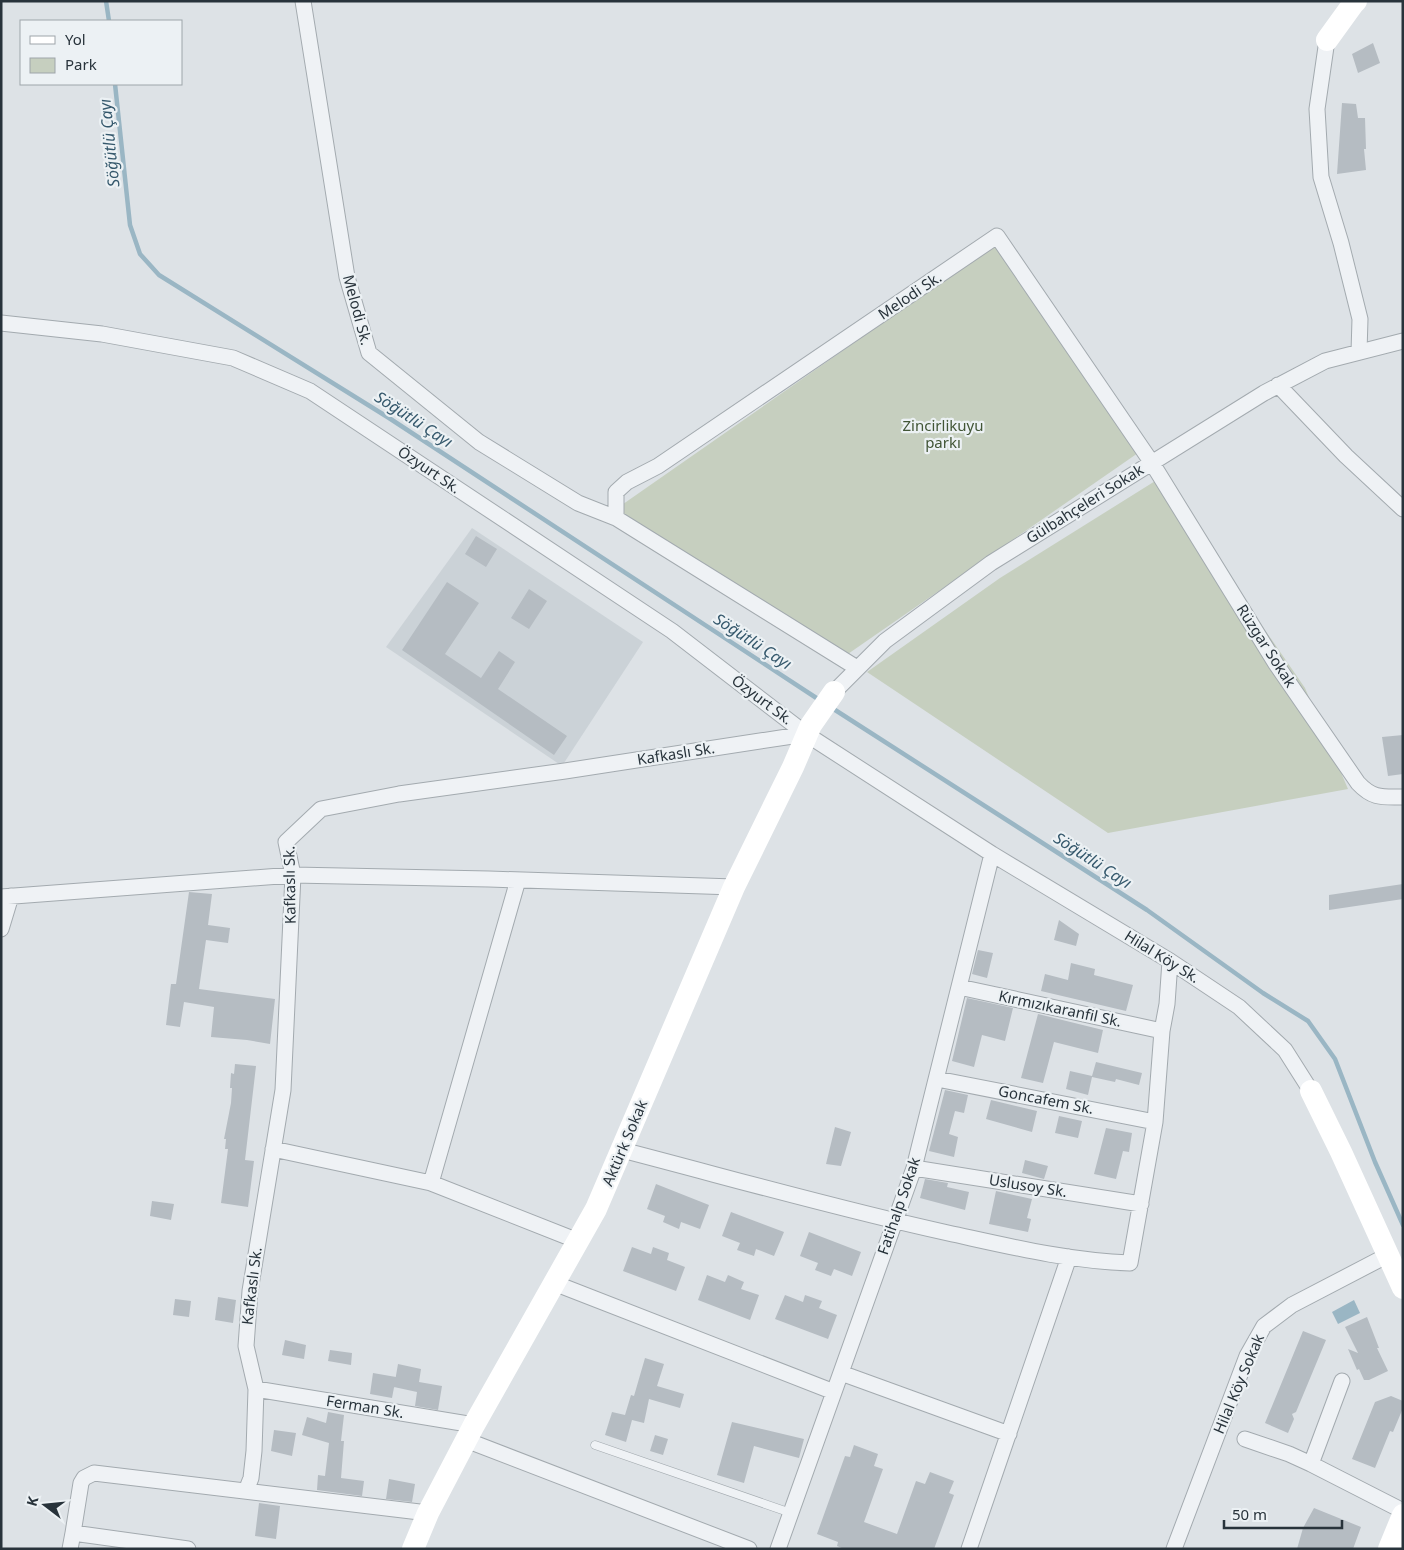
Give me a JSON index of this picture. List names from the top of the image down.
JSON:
{
  "streets": {
    "street": [
      "Melodi Sk.",
      "Özyurt Sk.",
      "Gülbahçeleri Sokak",
      "Rüzgar Sokak",
      "Kafkaslı Sk.",
      "Hilal Köy Sk.",
      "Kırmızıkaranfil Sk.",
      "Goncafem Sk.",
      "Aktürk Sokak",
      "Uslusoy Sk.",
      "Fatihalp Sokak",
      "Hilal Köy Sokak",
      "Ferman Sk."
    ]
  },
  "crossings": [
    ["Melodi Sk.", "Gülbahçeleri Sokak"],
    ["Melodi Sk.", "Rüzgar Sokak"],
    ["Özyurt Sk.", "Kafkaslı Sk."],
    ["Özyurt Sk.", "Hilal Köy Sk."],
    ["Özyurt Sk.", "Aktürk Sokak"],
    ["Gülbahçeleri Sokak", "Rüzgar Sokak"],
    ["Gülbahçeleri Sokak", "Aktürk Sokak"],
    ["Kafkaslı Sk.", "Hilal Köy Sk."],
    ["Kafkaslı Sk.", "Aktürk Sokak"],
    ["Kafkaslı Sk.", "Ferman Sk."],
    ["Hilal Köy Sk.", "Aktürk Sokak"],
    ["Hilal Köy Sk.", "Fatihalp Sokak"],
    ["Hilal Köy Sk.", "Hilal Köy Sokak"],
    ["Kırmızıkaranfil Sk.", "Fatihalp Sokak"],
    ["Goncafem Sk.", "Fatihalp Sokak"],
    ["Aktürk Sokak", "Ferman Sk."],
    ["Uslusoy Sk.", "Fatihalp Sokak"]
  ],
  "water": ["Söğütlü Çayı"],
  "parks": ["Zincirlikuyu parkı"],
  "legend": ["Yol", "Park"],
  "scale_bar": "50 m",
  "north": "left"
}
